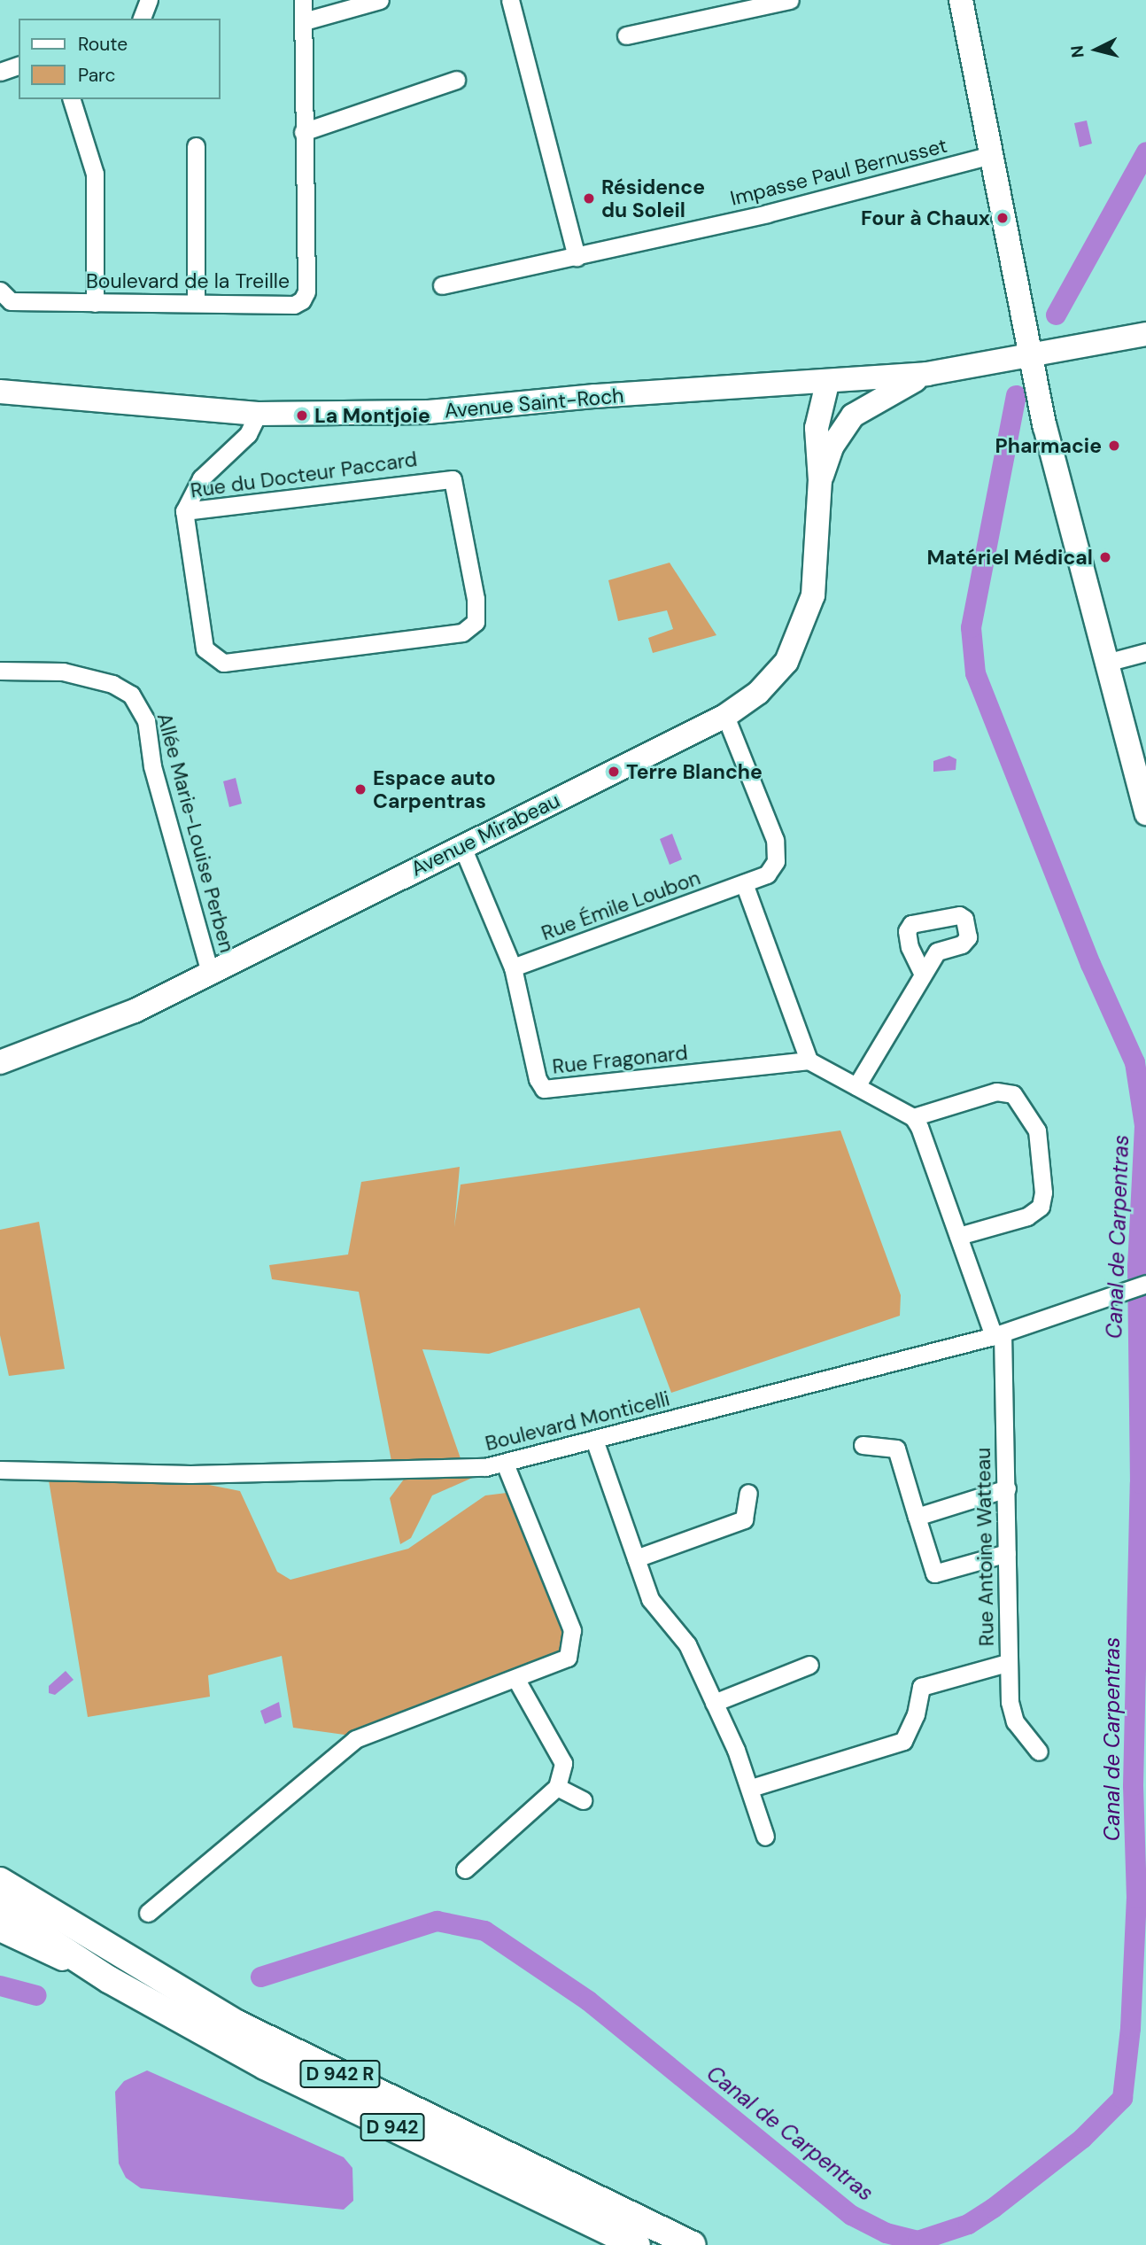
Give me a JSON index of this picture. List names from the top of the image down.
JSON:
{
  "streets": {
    "main road": [
      "Avenue Saint-Roch",
      "Avenue Mirabeau",
      "D 942 R",
      "D 942"
    ],
    "street": [
      "Impasse Paul Bernusset",
      "Boulevard de la Treille",
      "Rue du Docteur Paccard",
      "Allée Marie-Louise Perben",
      "Rue Émile Loubon",
      "Rue Fragonard",
      "Boulevard Monticelli",
      "Rue Antoine Watteau"
    ]
  },
  "crossings": [
    ["Avenue Saint-Roch", "Avenue Mirabeau"],
    ["Allée Marie-Louise Perben", "Avenue Mirabeau"],
    ["Avenue Mirabeau", "Rue Émile Loubon"],
    ["Avenue Mirabeau", "Rue Fragonard"],
    ["Rue Émile Loubon", "Rue Fragonard"],
    ["Boulevard Monticelli", "Rue Antoine Watteau"]
  ],
  "water": ["Canal de Carpentras"],
  "places": [
    "Résidence du Soleil",
    "Four à Chaux",
    "La Montjoie",
    "Pharmacie",
    "Matériel Médical",
    "Terre Blanche",
    "Espace auto Carpentras"
  ],
  "legend": ["Route", "Parc"],
  "north": "left"
}
